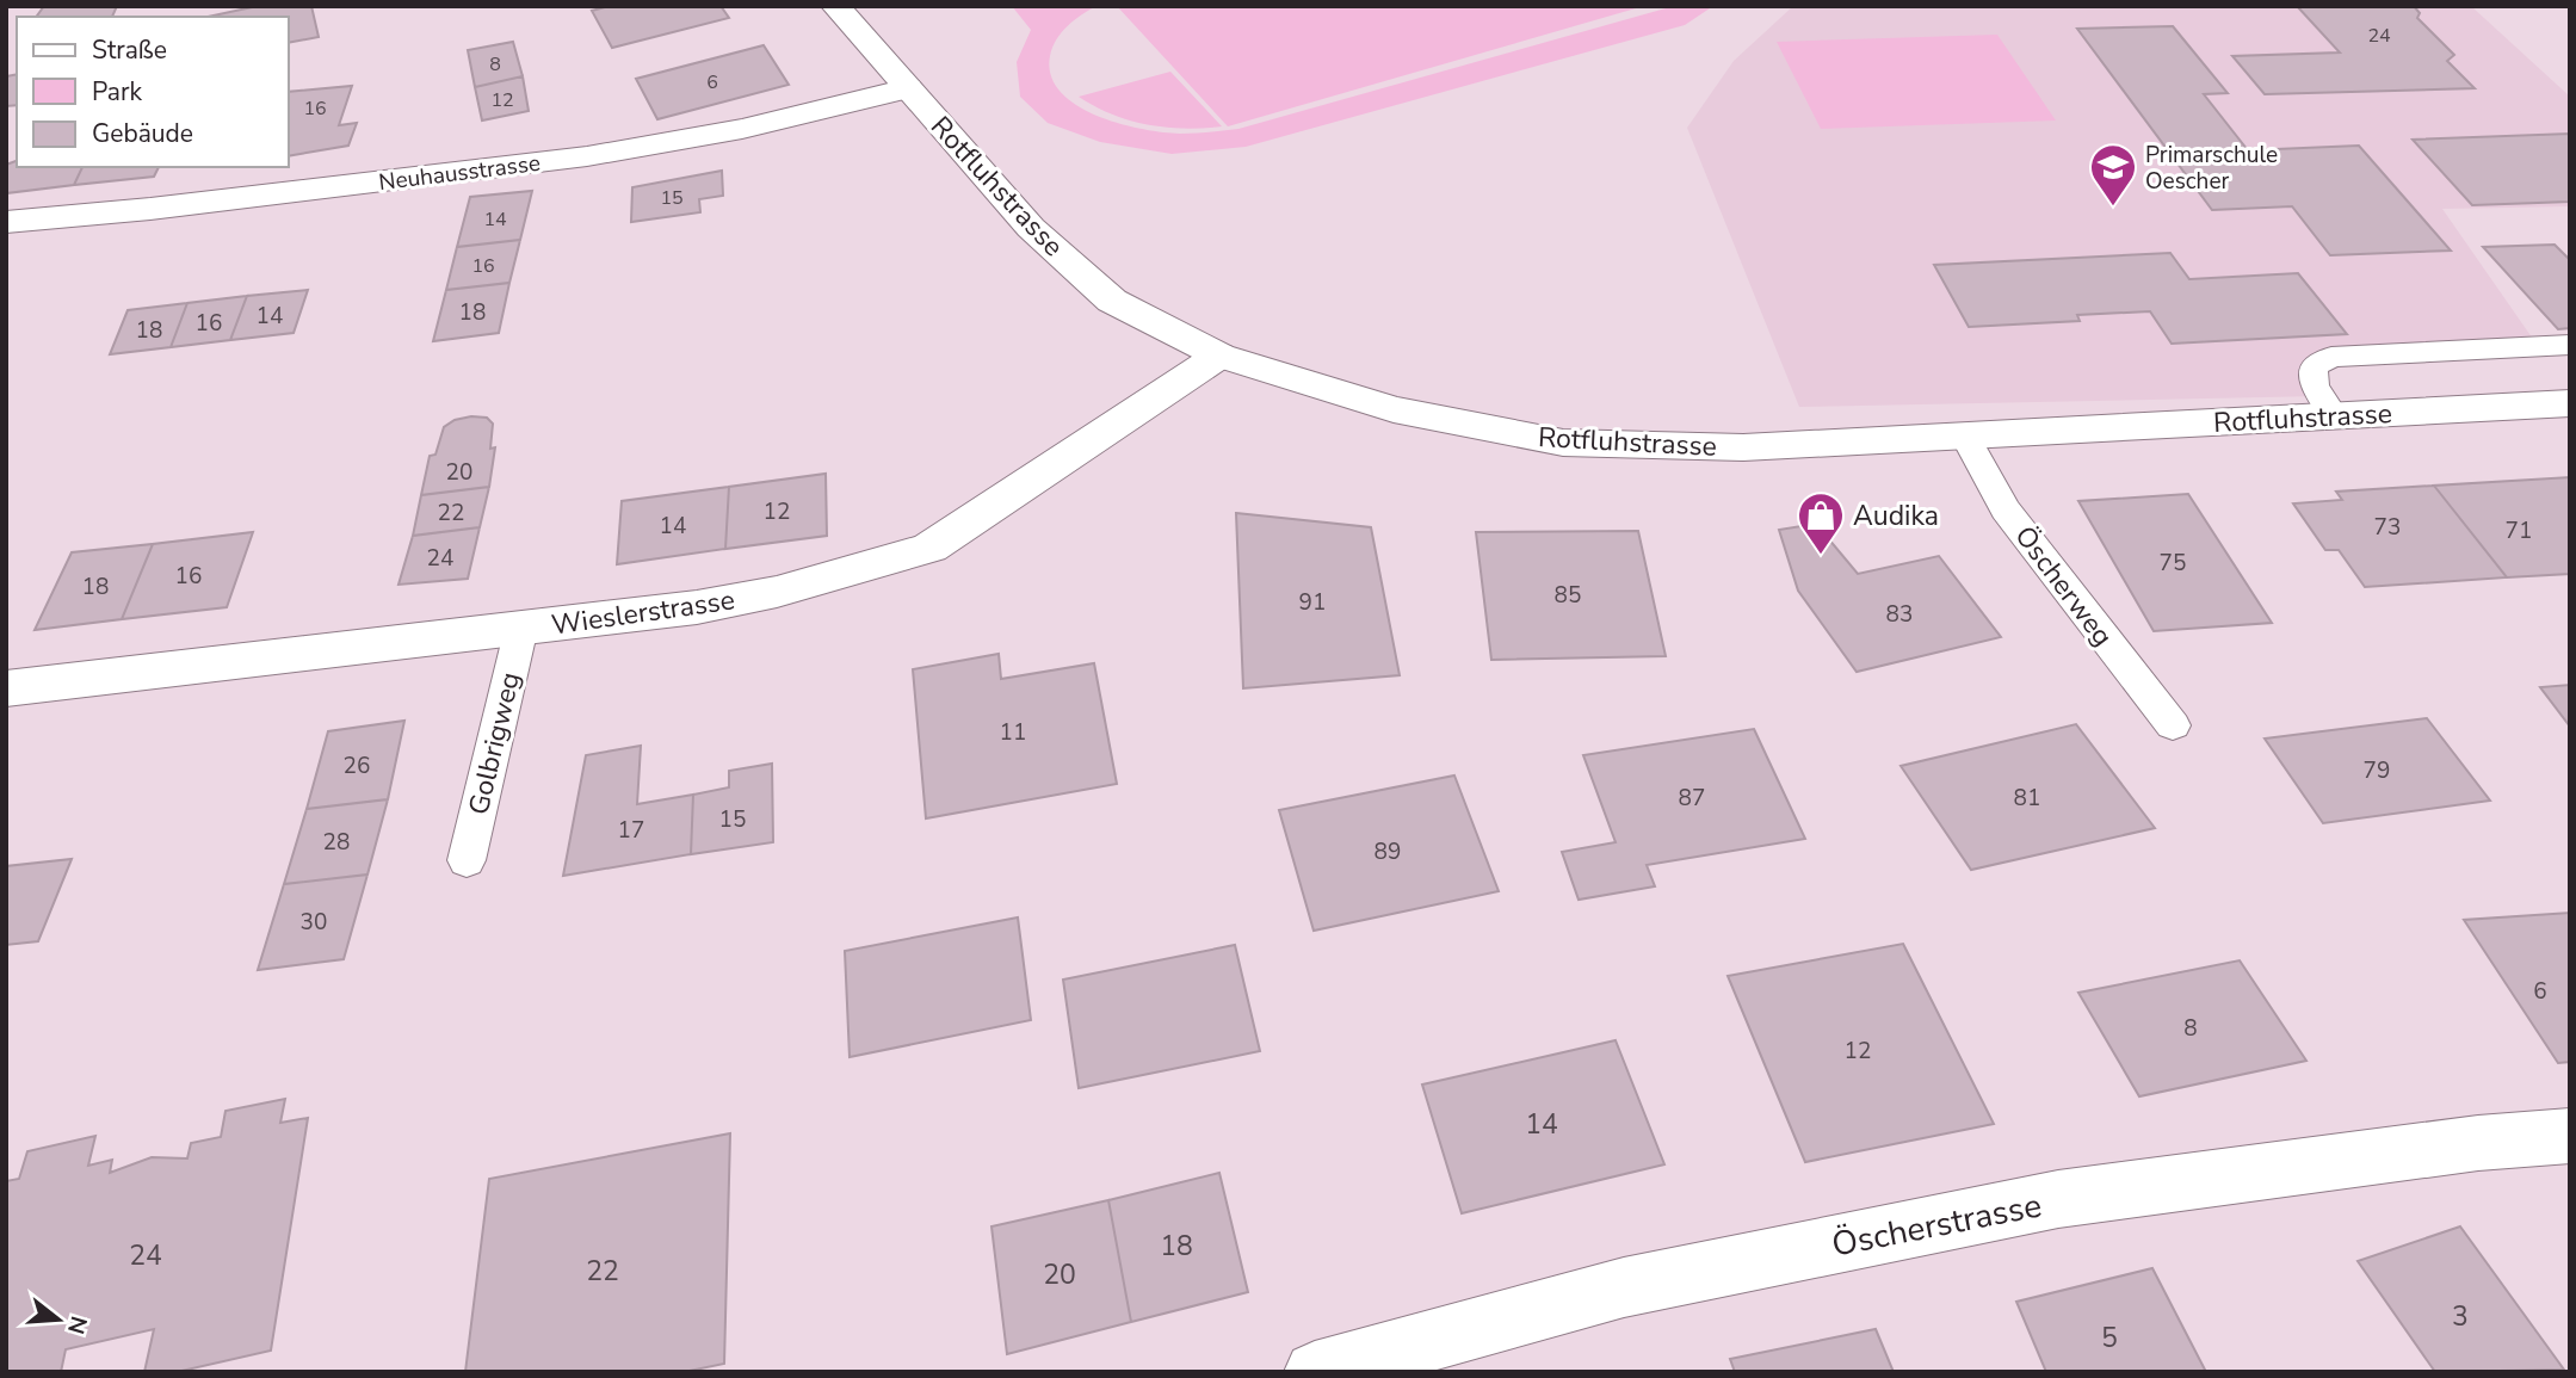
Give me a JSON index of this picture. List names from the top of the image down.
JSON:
{
  "streets": {
    "street": [
      "Neuhausstrasse",
      "Rotfluhstrasse",
      "Wieslerstrasse",
      "Öscherstrasse"
    ],
    "lane": ["Öscherweg", "Golbrigweg"]
  },
  "crossings": [
    ["Neuhausstrasse", "Rotfluhstrasse"],
    ["Rotfluhstrasse", "Öscherweg"],
    ["Rotfluhstrasse", "Wieslerstrasse"],
    ["Wieslerstrasse", "Golbrigweg"]
  ],
  "places": {
    "school or university": ["Primarschule Oescher"],
    "shop": ["Audika"]
  },
  "house_numbers": [
    "24",
    "8",
    "6",
    "12",
    "16",
    "15",
    "14",
    "16",
    "18",
    "14",
    "16",
    "18",
    "20",
    "12",
    "22",
    "14",
    "73",
    "71",
    "24",
    "75",
    "16",
    "18",
    "85",
    "91",
    "83",
    "11",
    "26",
    "79",
    "87",
    "81",
    "15",
    "17",
    "28",
    "89",
    "30",
    "6",
    "8",
    "12",
    "14",
    "18",
    "24",
    "22",
    "20",
    "3",
    "5"
  ],
  "legend": ["Straße", "Park", "Gebäude"],
  "north": "right"
}
